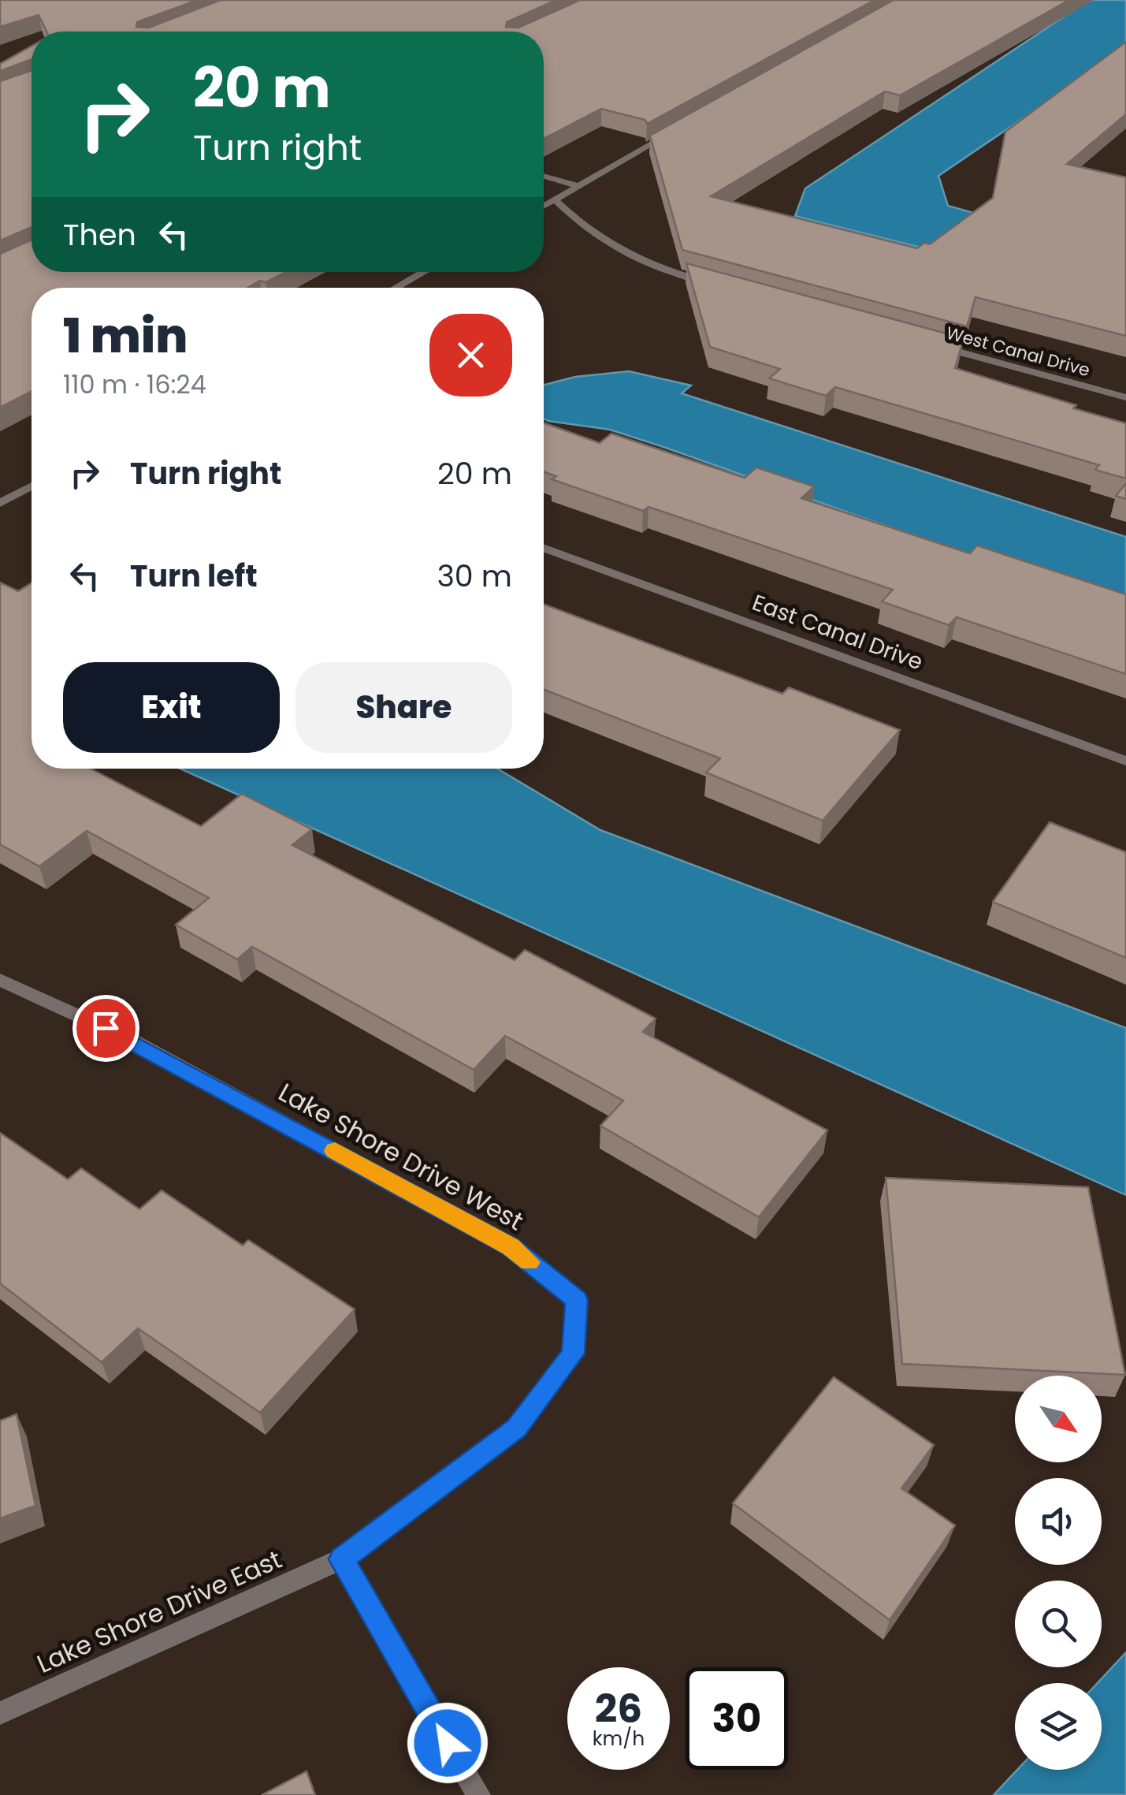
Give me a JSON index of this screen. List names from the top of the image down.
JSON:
{
  "streets": {
    "street": [
      "West Canal Drive",
      "East Canal Drive",
      "Lake Shore Drive West",
      "Lake Shore Drive East"
    ]
  },
  "crossings": [
    ["Lake Shore Drive West", "Lake Shore Drive East"]
  ],
  "north": "bottom right",
  "page": {
    "turn": ["20 m", "Turn right"],
    "then": "Then",
    "heading": ["1 min", "110 m · 16:24"],
    "list": [
      {
        "name": "Turn right",
        "value": "20 m"
      },
      {
        "name": "Turn left",
        "value": "30 m"
      }
    ],
    "buttons": ["Exit", "Share"],
    "speed": "26 km/h",
    "limit": "30"
  }
}
